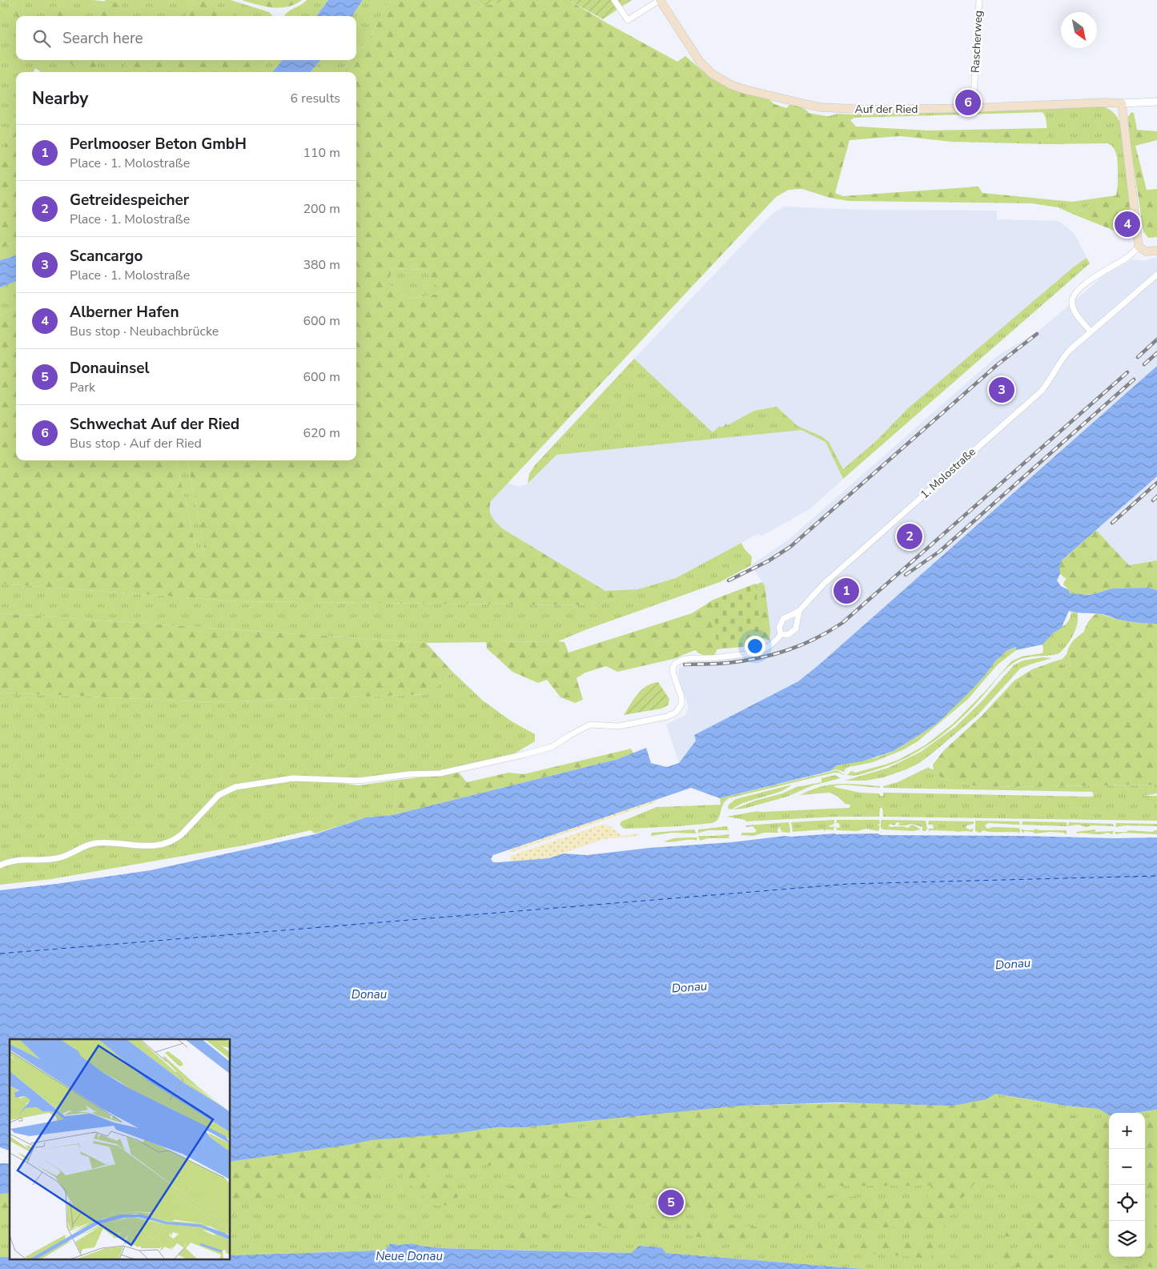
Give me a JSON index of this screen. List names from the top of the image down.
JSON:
{
  "streets": {
    "main road": ["Auf der Ried"],
    "street": ["Rascherweg", "1. Molostraße"]
  },
  "crossings": [
    ["Rascherweg", "Auf der Ried"]
  ],
  "water": ["Donau", "Neue Donau"],
  "north": "bottom right",
  "page": {
    "search": "Search here",
    "heading": ["Nearby", "6 results"],
    "pins": [
      "6",
      "4",
      "3",
      "2",
      "1",
      "5"
    ],
    "list": [
      {
        "mark": "1",
        "name": "Perlmooser Beton GmbH",
        "note": "Place · 1. Molostraße",
        "value": "110 m"
      },
      {
        "mark": "2",
        "name": "Getreidespeicher",
        "note": "Place · 1. Molostraße",
        "value": "200 m"
      },
      {
        "mark": "3",
        "name": "Scancargo",
        "note": "Place · 1. Molostraße",
        "value": "380 m"
      },
      {
        "mark": "4",
        "name": "Alberner Hafen",
        "note": "Bus stop · Neubachbrücke",
        "value": "600 m"
      },
      {
        "mark": "5",
        "name": "Donauinsel",
        "note": "Park",
        "value": "600 m"
      },
      {
        "mark": "6",
        "name": "Schwechat Auf der Ried",
        "note": "Bus stop · Auf der Ried",
        "value": "620 m"
      }
    ],
    "map_buttons": ["+", "−"]
  }
}
